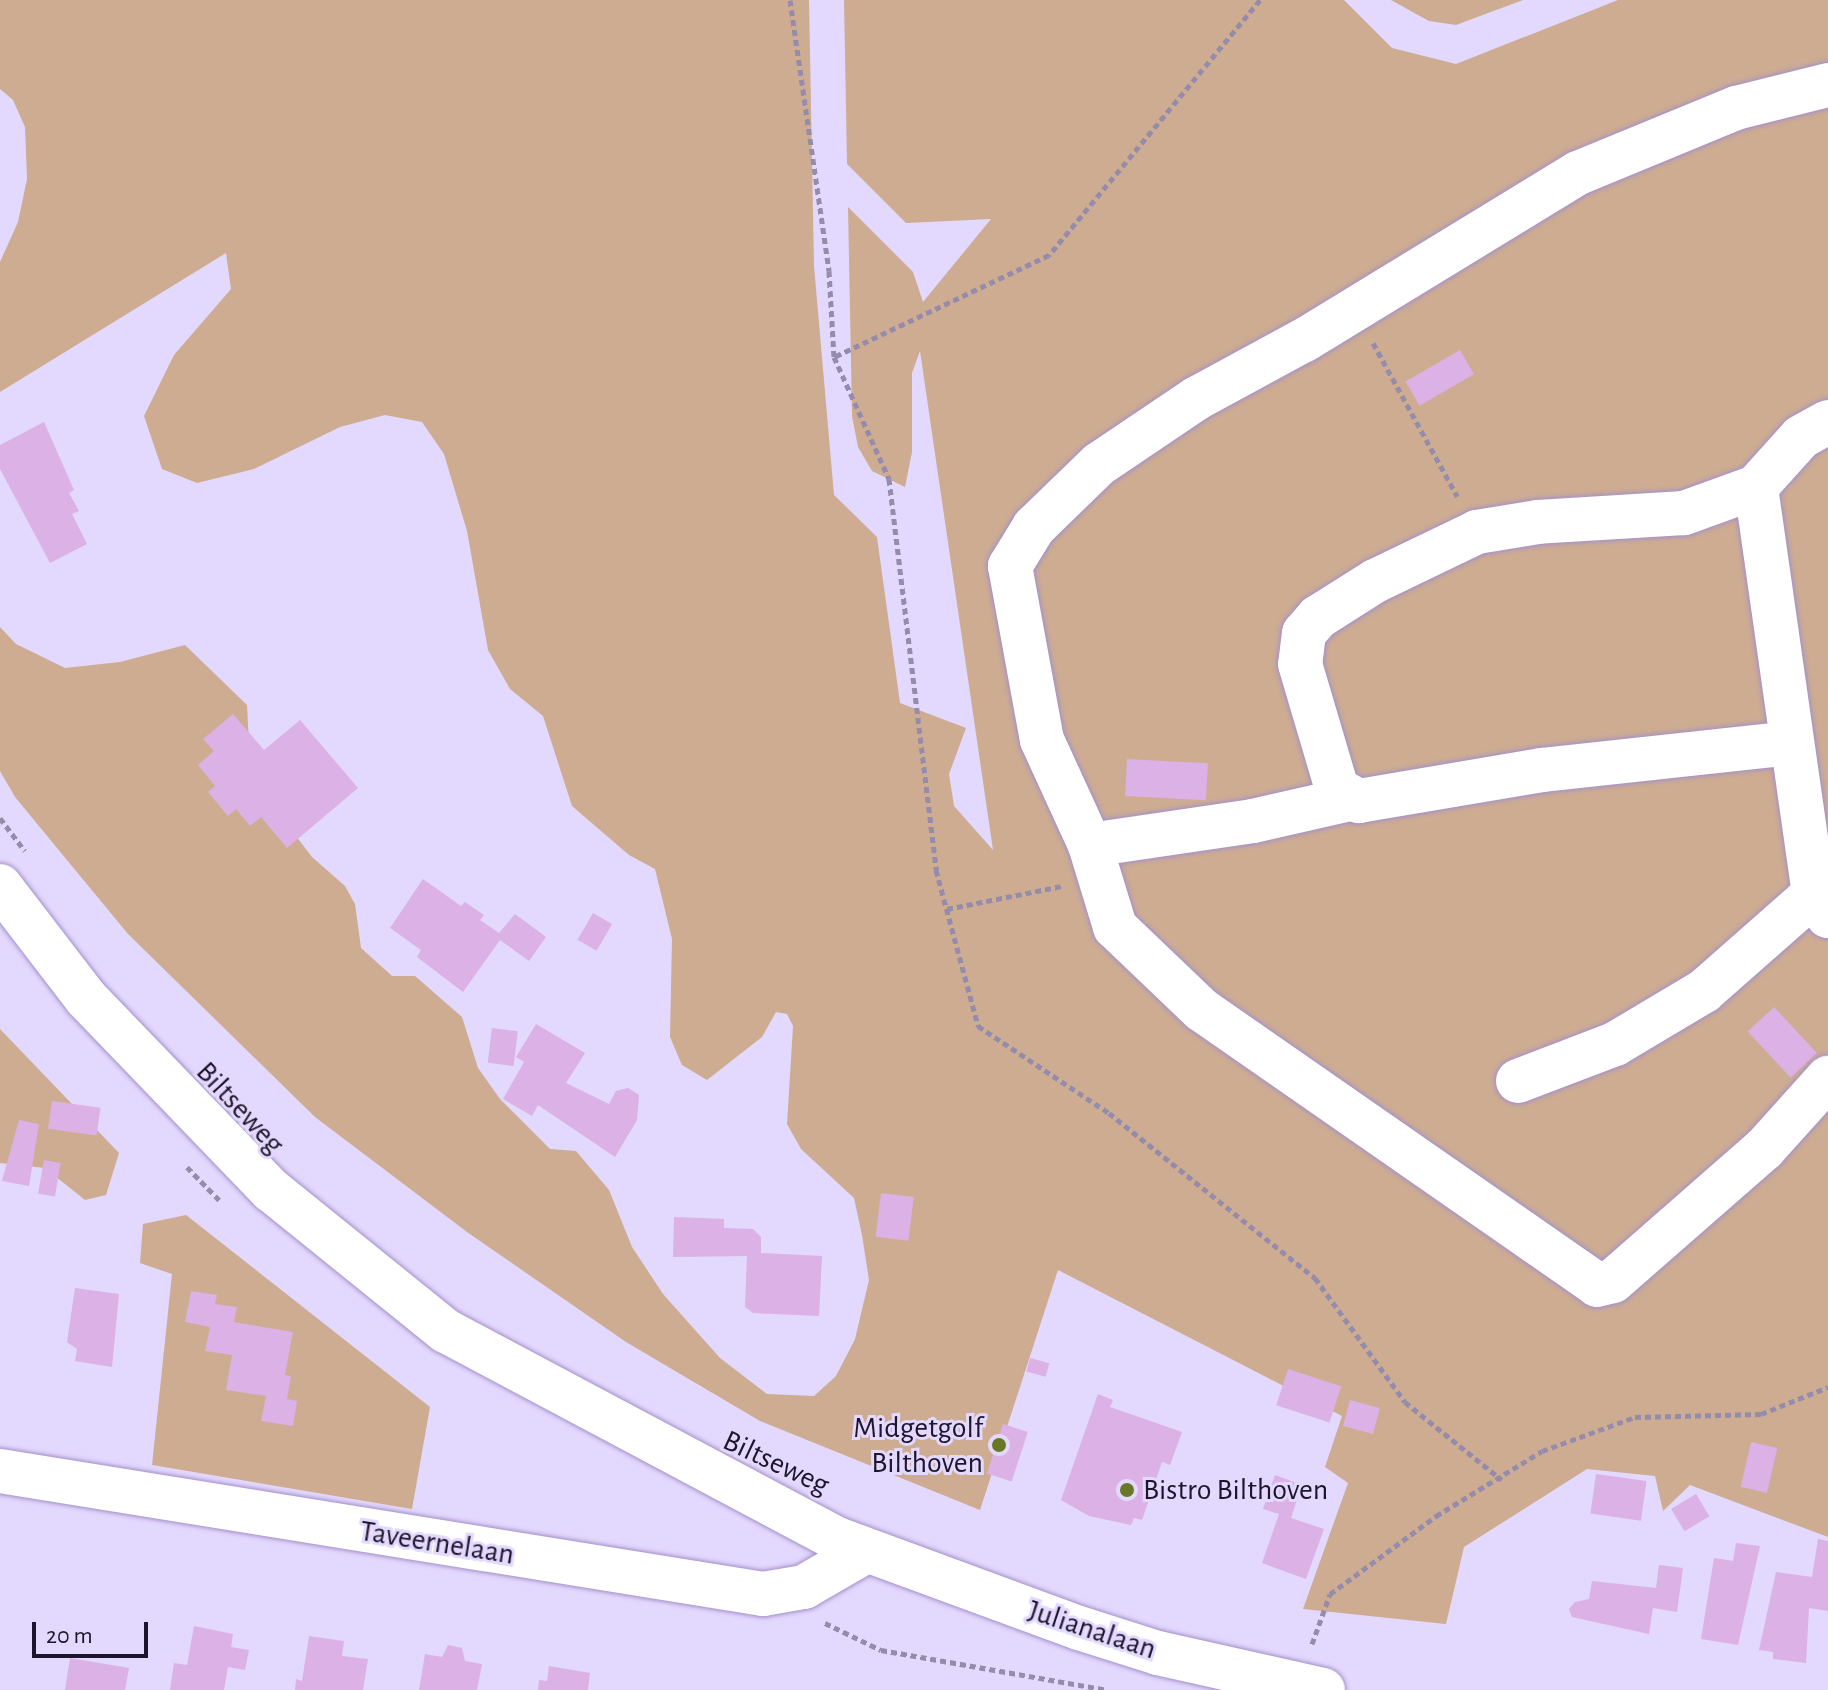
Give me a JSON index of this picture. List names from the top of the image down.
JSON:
{
  "streets": {
    "street": ["Biltseweg", "Taveernelaan", "Julianalaan"]
  },
  "crossings": [
    ["Biltseweg", "Taveernelaan"],
    ["Biltseweg", "Julianalaan"],
    ["Taveernelaan", "Julianalaan"]
  ],
  "places": ["Midgetgolf Bilthoven", "Bistro Bilthoven"],
  "scale_bar": "20 m"
}
